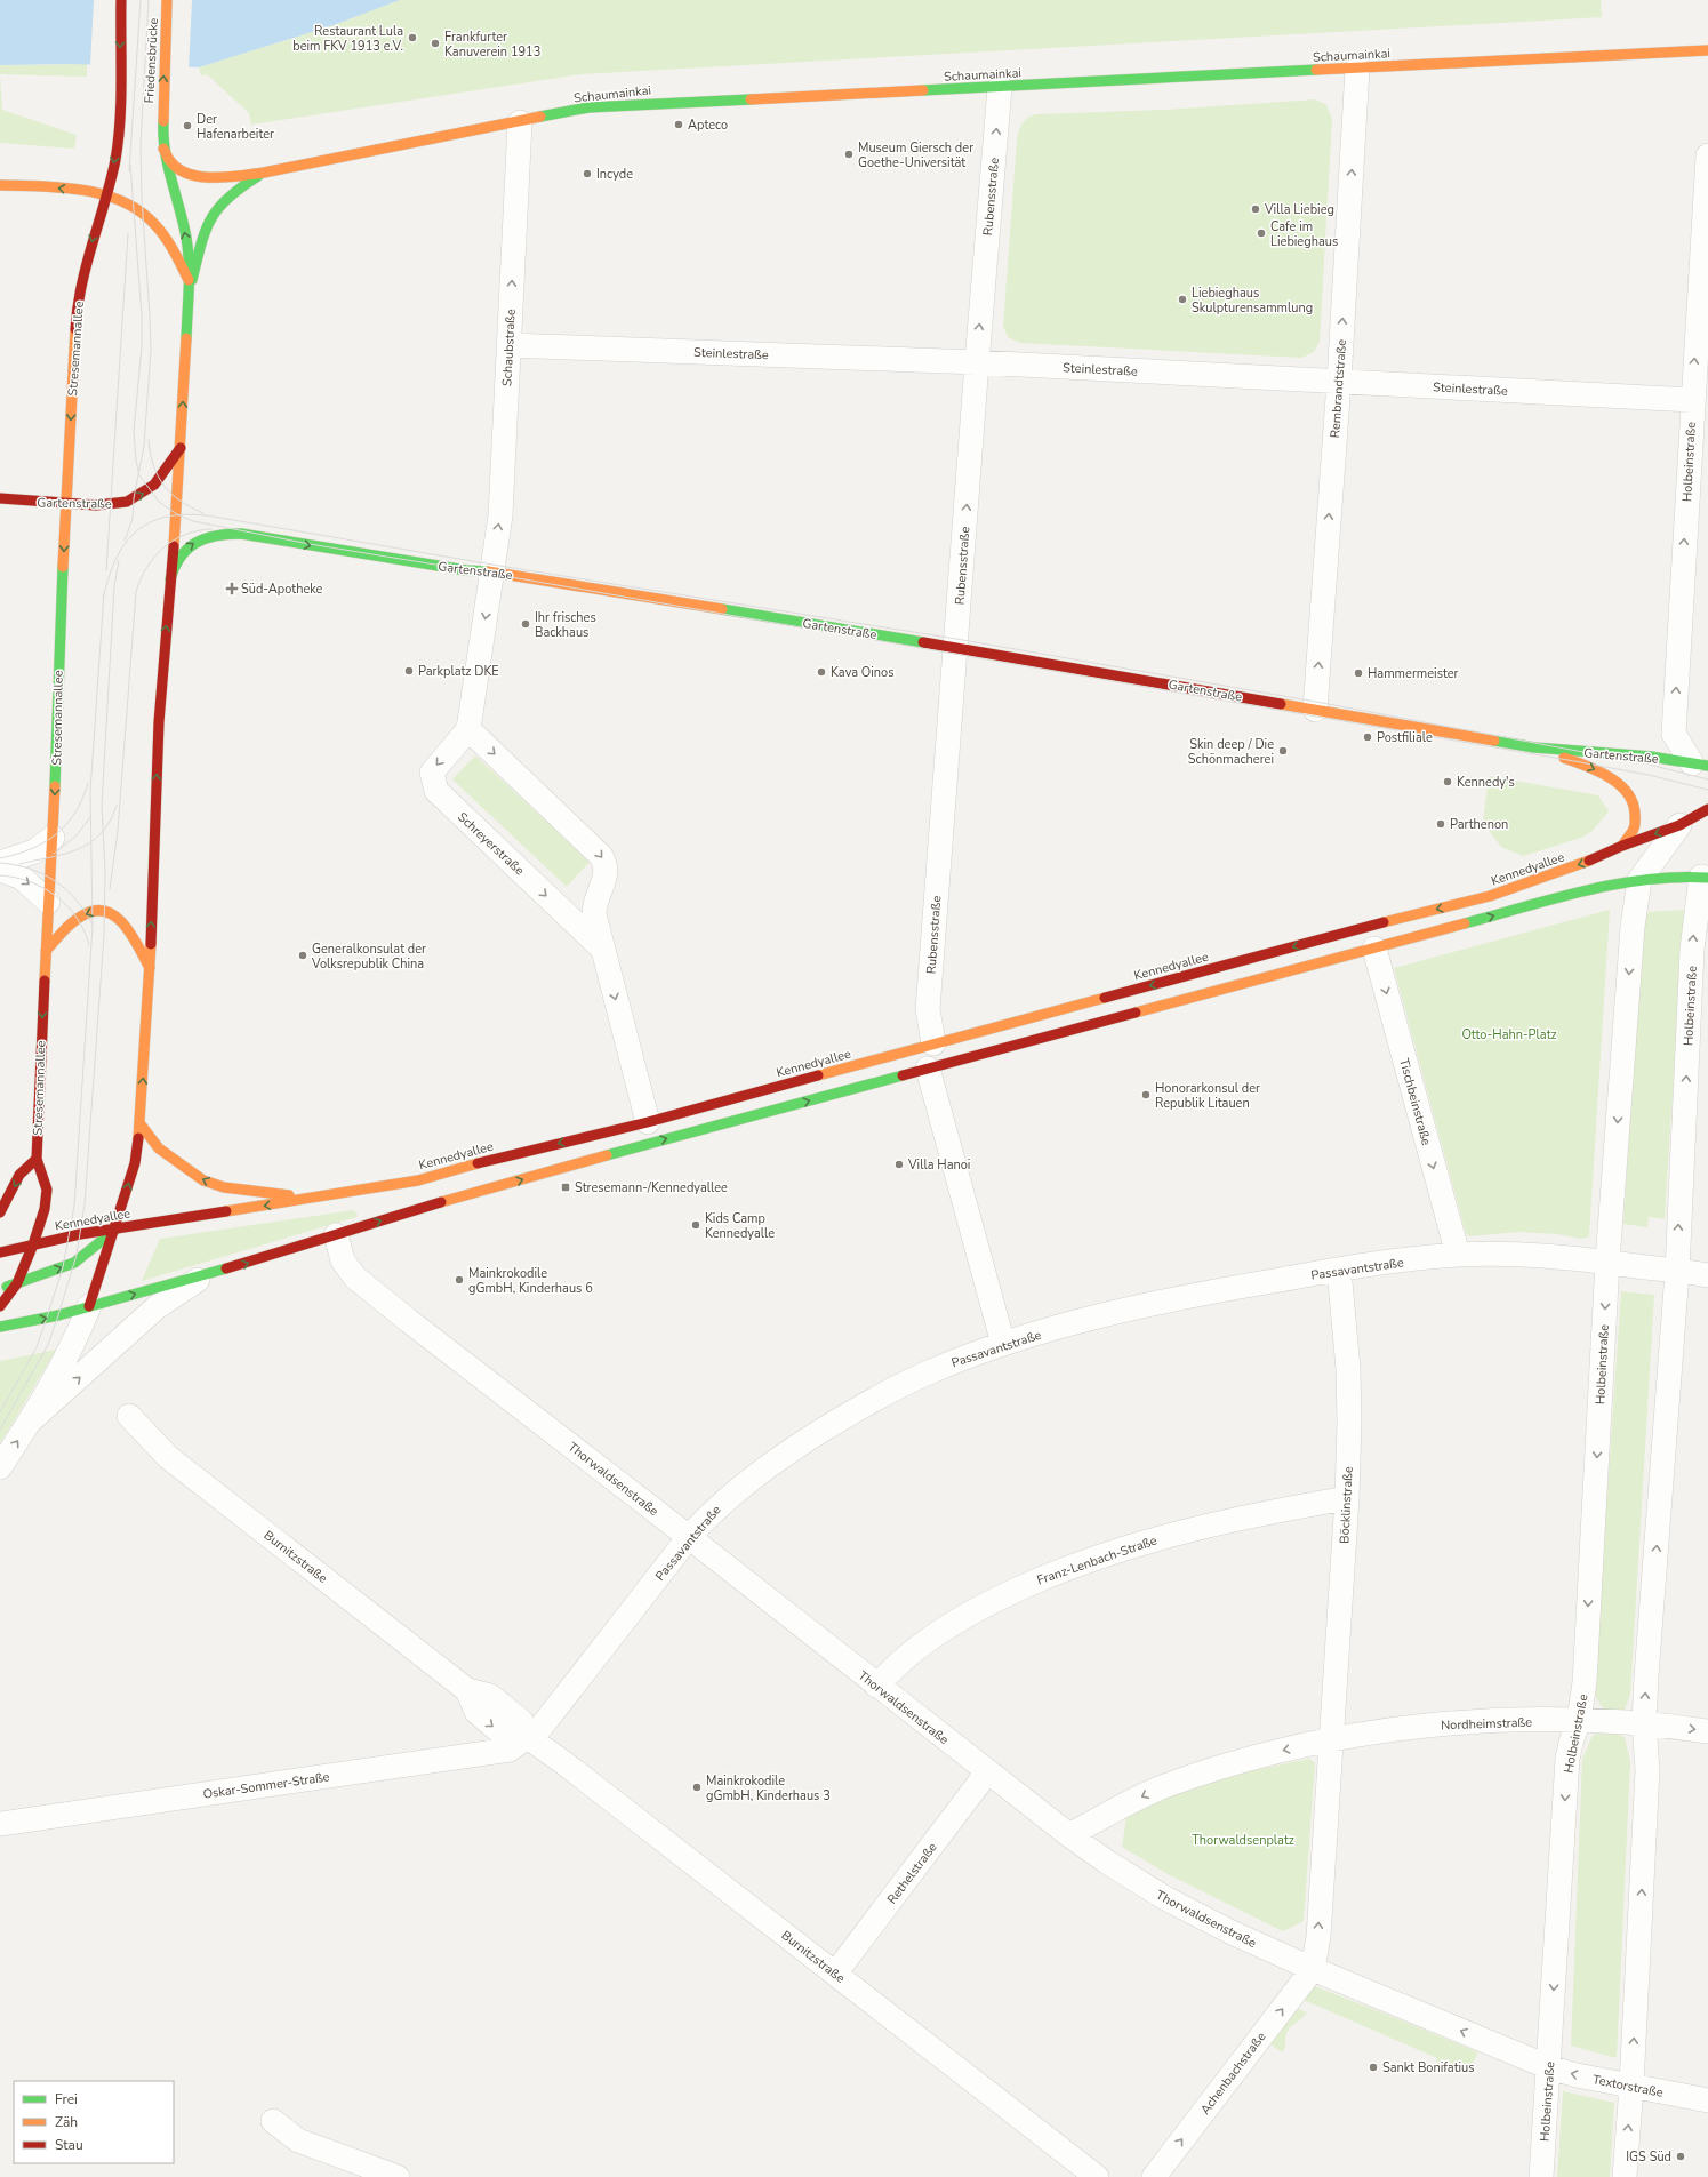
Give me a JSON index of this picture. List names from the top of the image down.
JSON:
{
  "streets": {
    "main road": [
      "Schaumainkai",
      "Friedensbrücke",
      "Stresemannallee",
      "Gartenstraße",
      "Kennedyallee"
    ],
    "street": [
      "Rubensstraße",
      "Schaubstraße",
      "Steinlestraße",
      "Rembrandtstraße",
      "Holbeinstraße",
      "Schreyerstraße",
      "Tischbeinstraße",
      "Passavantstraße",
      "Thorwaldsenstraße",
      "Böcklinstraße",
      "Burnitzstraße",
      "Franz-Lenbach-Straße",
      "Nordheimstraße",
      "Oskar-Sommer-Straße",
      "Rethelstraße",
      "Achenbachstraße",
      "Textorstraße"
    ]
  },
  "crossings": [
    ["Schaumainkai", "Friedensbrücke"],
    ["Schaumainkai", "Rubensstraße"],
    ["Schaumainkai", "Schaubstraße"],
    ["Schaumainkai", "Rembrandtstraße"],
    ["Rubensstraße", "Steinlestraße"],
    ["Rubensstraße", "Gartenstraße"],
    ["Rubensstraße", "Kennedyallee"],
    ["Schaubstraße", "Steinlestraße"],
    ["Schaubstraße", "Gartenstraße"],
    ["Stresemannallee", "Gartenstraße"],
    ["Stresemannallee", "Kennedyallee"],
    ["Steinlestraße", "Rembrandtstraße"],
    ["Steinlestraße", "Holbeinstraße"],
    ["Rembrandtstraße", "Gartenstraße"],
    ["Holbeinstraße", "Gartenstraße"],
    ["Holbeinstraße", "Passavantstraße"],
    ["Holbeinstraße", "Thorwaldsenstraße"],
    ["Holbeinstraße", "Nordheimstraße"],
    ["Holbeinstraße", "Textorstraße"],
    ["Gartenstraße", "Kennedyallee"],
    ["Tischbeinstraße", "Passavantstraße"],
    ["Passavantstraße", "Thorwaldsenstraße"],
    ["Passavantstraße", "Böcklinstraße"],
    ["Passavantstraße", "Burnitzstraße"],
    ["Passavantstraße", "Oskar-Sommer-Straße"],
    ["Thorwaldsenstraße", "Franz-Lenbach-Straße"],
    ["Thorwaldsenstraße", "Rethelstraße"],
    ["Thorwaldsenstraße", "Achenbachstraße"],
    ["Thorwaldsenstraße", "Textorstraße"],
    ["Böcklinstraße", "Franz-Lenbach-Straße"],
    ["Böcklinstraße", "Nordheimstraße"],
    ["Burnitzstraße", "Oskar-Sommer-Straße"],
    ["Burnitzstraße", "Rethelstraße"]
  ],
  "one_way": [
    "Friedensbrücke",
    "Rubensstraße",
    "Schaubstraße",
    "Stresemannallee",
    "Rembrandtstraße",
    "Tischbeinstraße",
    "Achenbachstraße",
    "Textorstraße"
  ],
  "parks": ["Otto-Hahn-Platz", "Thorwaldsenplatz"],
  "places": {
    "other": [
      "Restaurant Lula beim FKV 1913 e.V.",
      "Frankfurter Kanuverein 1913",
      "Apteco",
      "Der Hafenarbeiter",
      "Museum Giersch der Goethe-Universität",
      "Incyde",
      "Villa Liebieg",
      "Cafe im Liebieghaus",
      "Liebieghaus Skulpturensammlung",
      "Ihr frisches Backhaus",
      "Parkplatz DKE",
      "Kava Oinos",
      "Hammermeister",
      "Postfiliale",
      "Skin deep / Die Schönmacherei",
      "Kennedy's",
      "Parthenon",
      "Generalkonsulat der Volksrepublik China",
      "Honorarkonsul der Republik Litauen",
      "Villa Hanoi",
      "Kids Camp Kennedyalle",
      "Mainkrokodile gGmbH, Kinderhaus 6",
      "Mainkrokodile gGmbH, Kinderhaus 3",
      "Sankt Bonifatius",
      "IGS Süd"
    ],
    "health": ["Süd-Apotheke"],
    "transit": ["Stresemann-/Kennedyallee"]
  },
  "legend": ["Frei", "Zäh", "Stau"]
}
